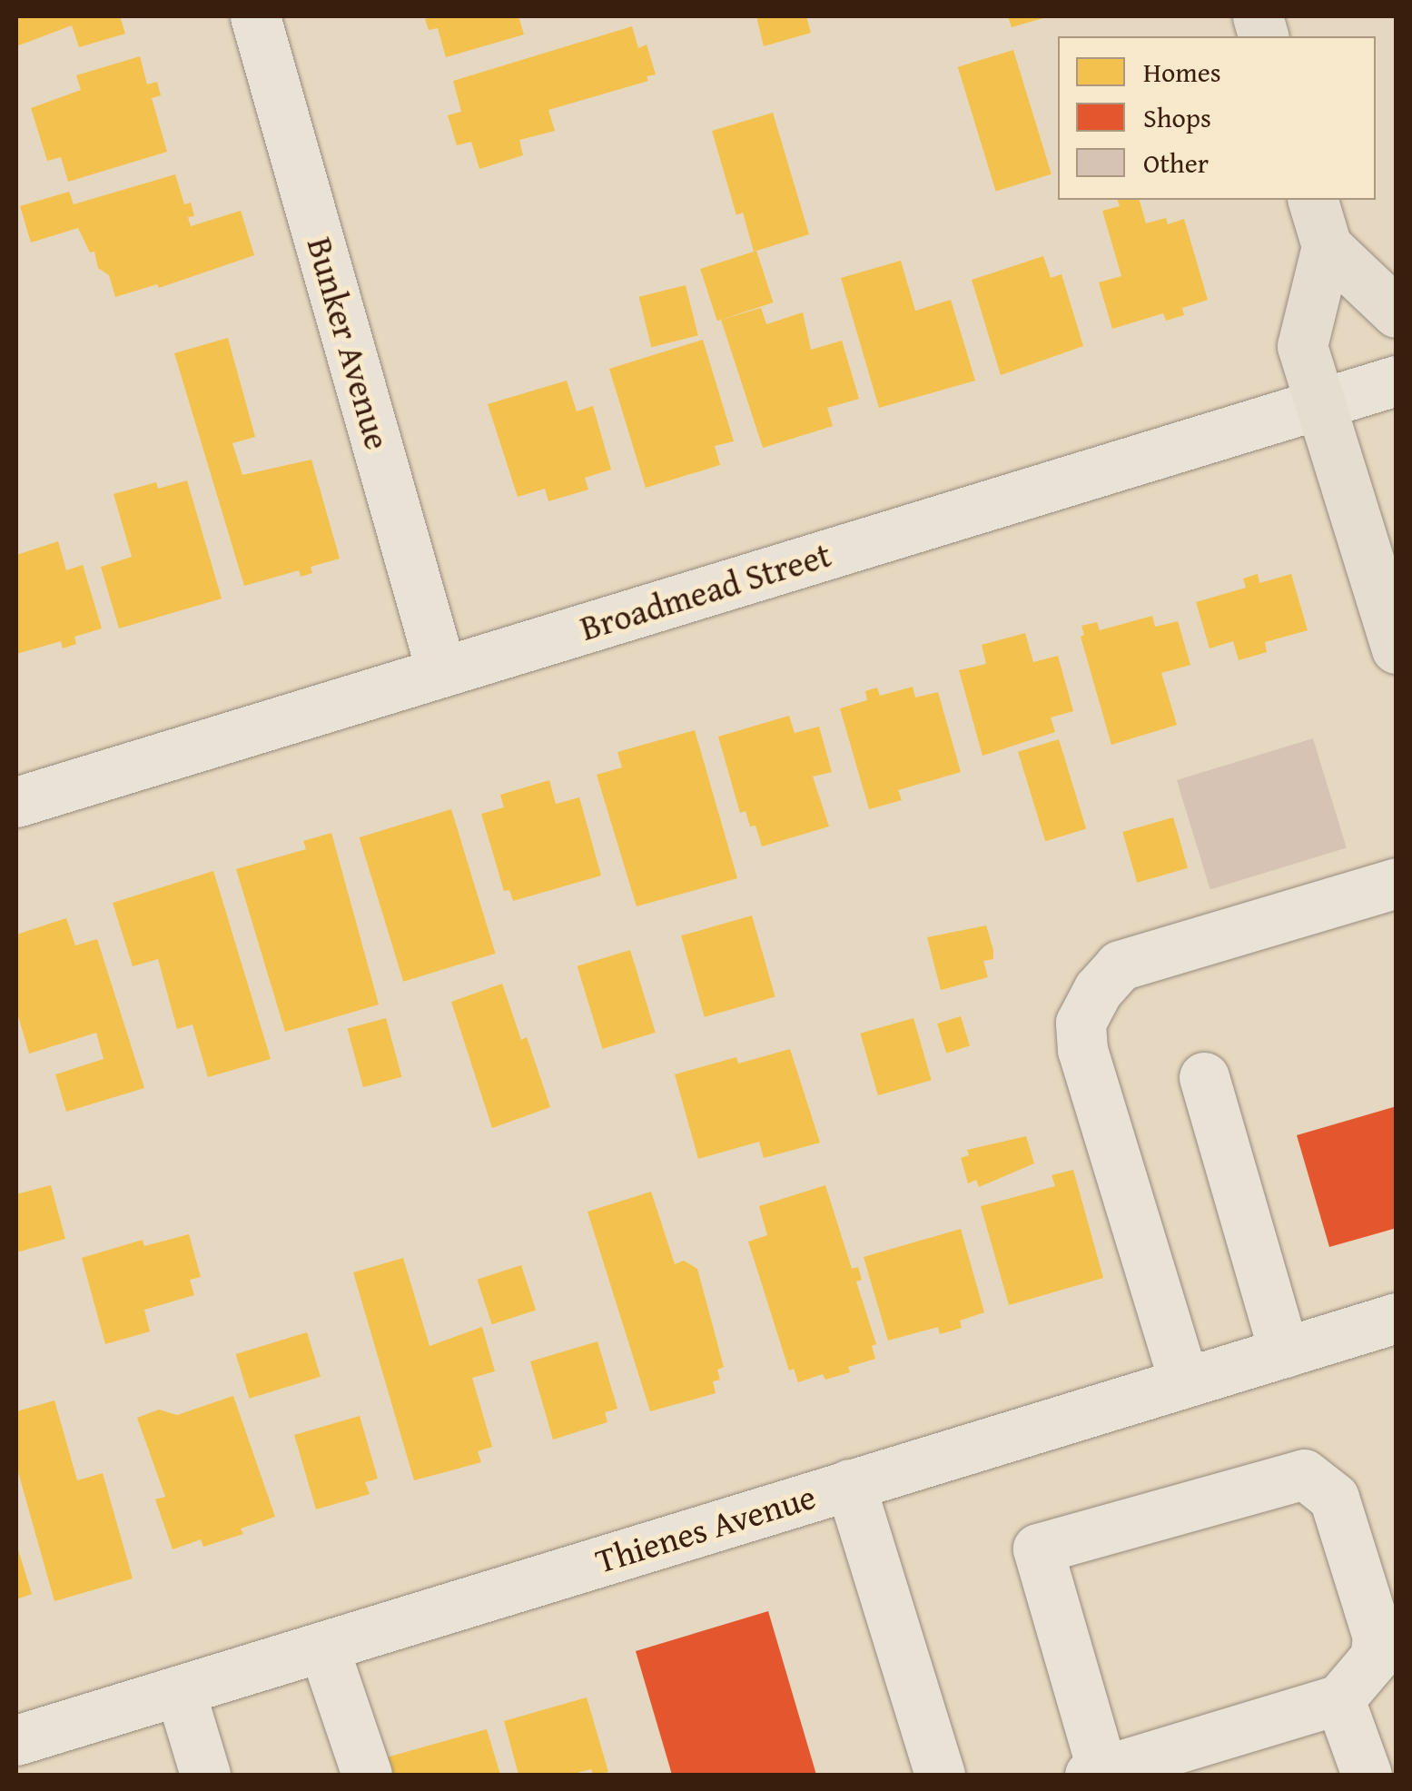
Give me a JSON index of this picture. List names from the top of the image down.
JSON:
{
  "streets": {
    "street": ["Bunker Avenue", "Broadmead Street", "Thienes Avenue"]
  },
  "crossings": [
    ["Bunker Avenue", "Broadmead Street"]
  ],
  "legend": ["Homes", "Shops", "Other"]
}
